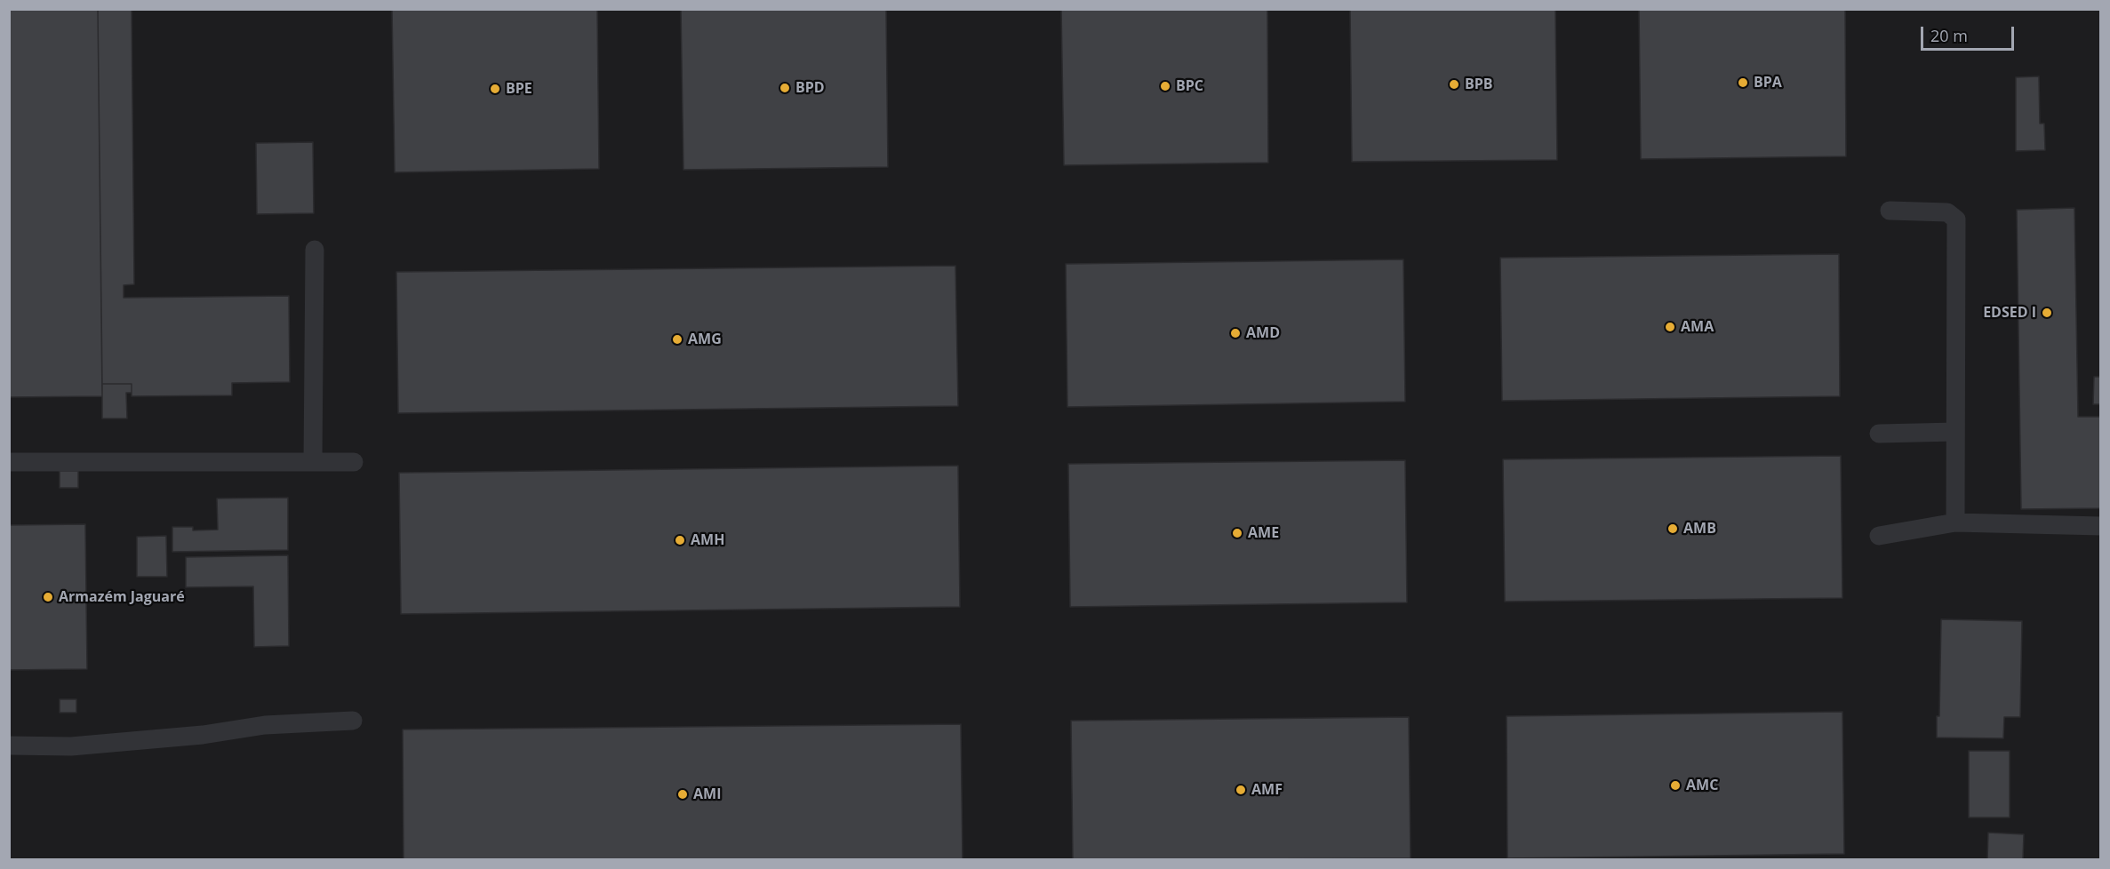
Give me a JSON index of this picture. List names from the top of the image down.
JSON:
{
  "places": [
    "BPA",
    "BPB",
    "BPC",
    "BPD",
    "BPE",
    "EDSED I",
    "AMA",
    "AMD",
    "AMG",
    "AMB",
    "AME",
    "AMH",
    "Armazém Jaguaré",
    "AMC",
    "AMF",
    "AMI"
  ],
  "scale_bar": "20 m"
}
